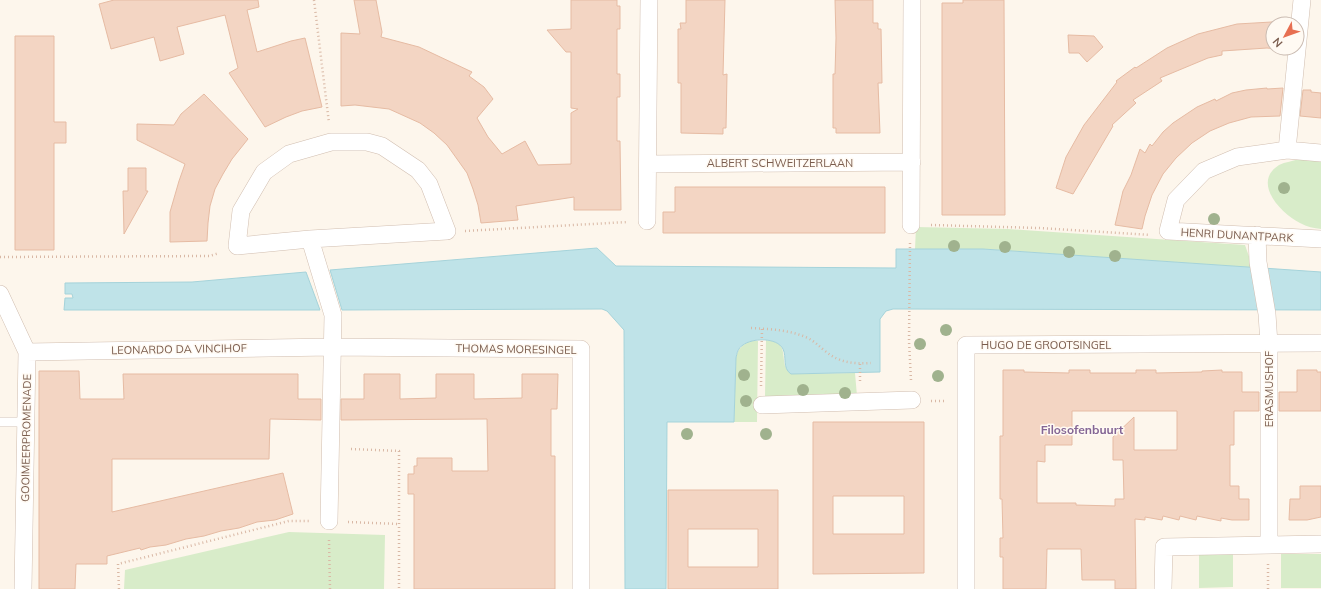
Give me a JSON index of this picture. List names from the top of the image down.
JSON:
{
  "streets": {
    "street": [
      "ALBERT SCHWEITZERLAAN",
      "HENRI DUNANTPARK",
      "HUGO DE GROOTSINGEL",
      "LEONARDO DA VINCIHOF",
      "THOMAS MORESINGEL",
      "ERASMUSHOF",
      "GOOIMEERPROMENADE"
    ]
  },
  "crossings": [
    ["HENRI DUNANTPARK", "ERASMUSHOF"],
    ["HUGO DE GROOTSINGEL", "ERASMUSHOF"],
    ["LEONARDO DA VINCIHOF", "THOMAS MORESINGEL"],
    ["LEONARDO DA VINCIHOF", "GOOIMEERPROMENADE"]
  ],
  "districts": ["Filosofenbuurt"],
  "north": "bottom left"
}
